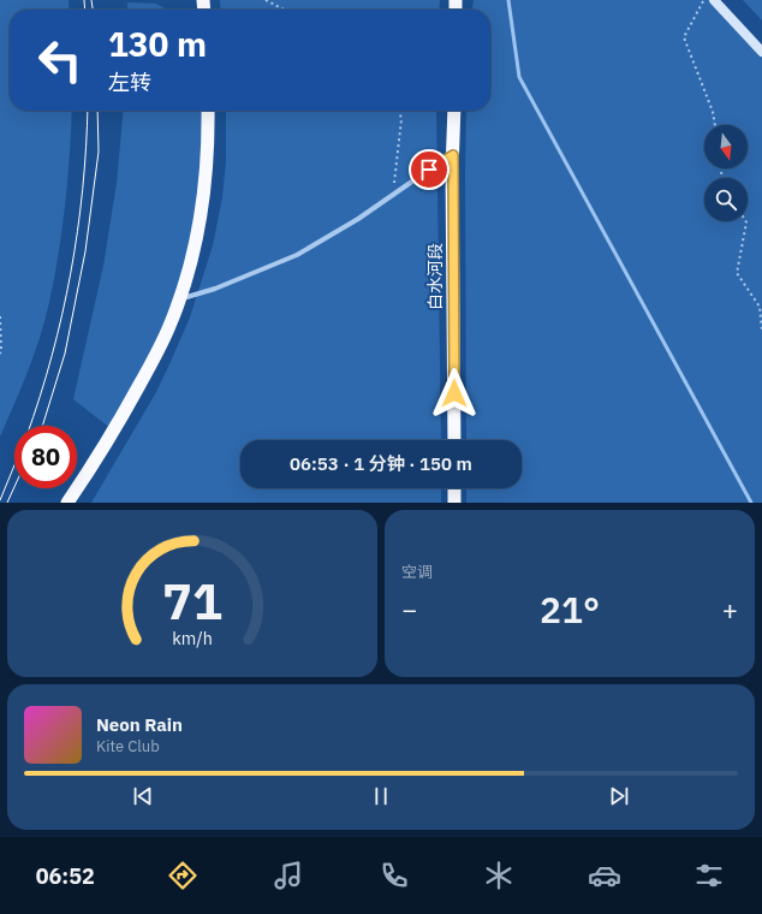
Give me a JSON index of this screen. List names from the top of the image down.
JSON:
{
  "streets": {
    "highway": ["白水河段"]
  },
  "north": "bottom",
  "page": {
    "turn": ["130 m", "左转"],
    "limit": "80",
    "trip": "06:53 · 1 分钟 · 150 m",
    "tile": "空调",
    "heat": ["−", "21°", "+"],
    "song": ["Neon Rain", "Kite Club"],
    "tabs": "06:52",
    "gauge": ["71", "km/h"]
  }
}
